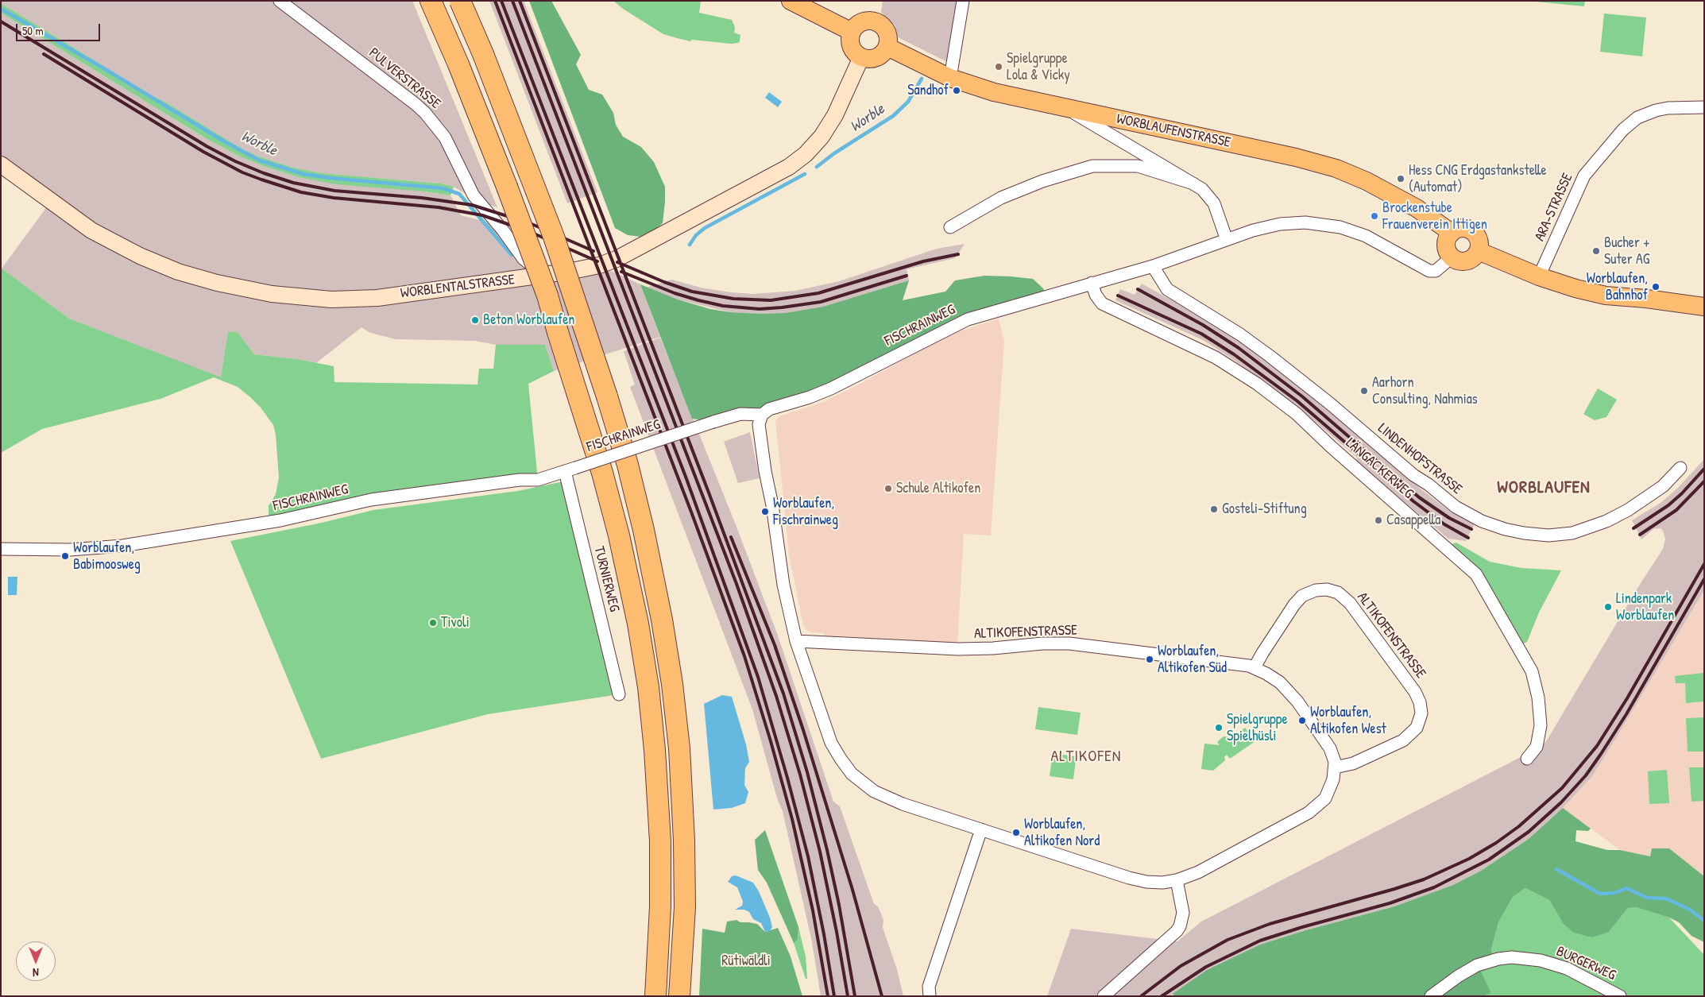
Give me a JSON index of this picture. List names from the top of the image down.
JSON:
{
  "streets": {
    "main road": ["WORBLAUFENSTRASSE", "WORBLENTALSTRASSE"],
    "street": [
      "PULVERSTRASSE",
      "ARA-STRASSE",
      "FISCHRAINWEG",
      "LINDENHOFSTRASSE",
      "LÄNGACKERWEG",
      "TURNIERWEG",
      "ALTIKOFENSTRASSE",
      "BURGERWEG"
    ]
  },
  "crossings": [
    ["PULVERSTRASSE", "WORBLENTALSTRASSE"],
    ["WORBLAUFENSTRASSE", "WORBLENTALSTRASSE"],
    ["WORBLAUFENSTRASSE", "FISCHRAINWEG"],
    ["FISCHRAINWEG", "LINDENHOFSTRASSE"],
    ["FISCHRAINWEG", "LÄNGACKERWEG"],
    ["FISCHRAINWEG", "TURNIERWEG"],
    ["FISCHRAINWEG", "ALTIKOFENSTRASSE"]
  ],
  "districts": ["WORBLAUFEN", "ALTIKOFEN"],
  "water": ["Worble"],
  "parks": ["Rütiwäldli"],
  "places": [
    "Spielgruppe Lola & Vicky",
    "Sandhof",
    "Hess CNG Erdgastankstelle (Automat)",
    "Brockenstube Frauenverein Ittigen",
    "Bucher + Suter AG",
    "Worblaufen, Bahnhof",
    "Beton Worblaufen",
    "Aarhorn Consulting, Nahmias",
    "Schule Altikofen",
    "Gosteli-Stiftung",
    "Worblaufen, Fischrainweg",
    "Casappella",
    "Worblaufen, Babimoosweg",
    "Lindenpark Worblaufen",
    "Tivoli",
    "Worblaufen, Altikofen Süd",
    "Worblaufen, Altikofen West",
    "Spielgruppe Spielhüsli",
    "Worblaufen, Altikofen Nord"
  ],
  "scale_bar": "50 m",
  "north": "bottom"
}
